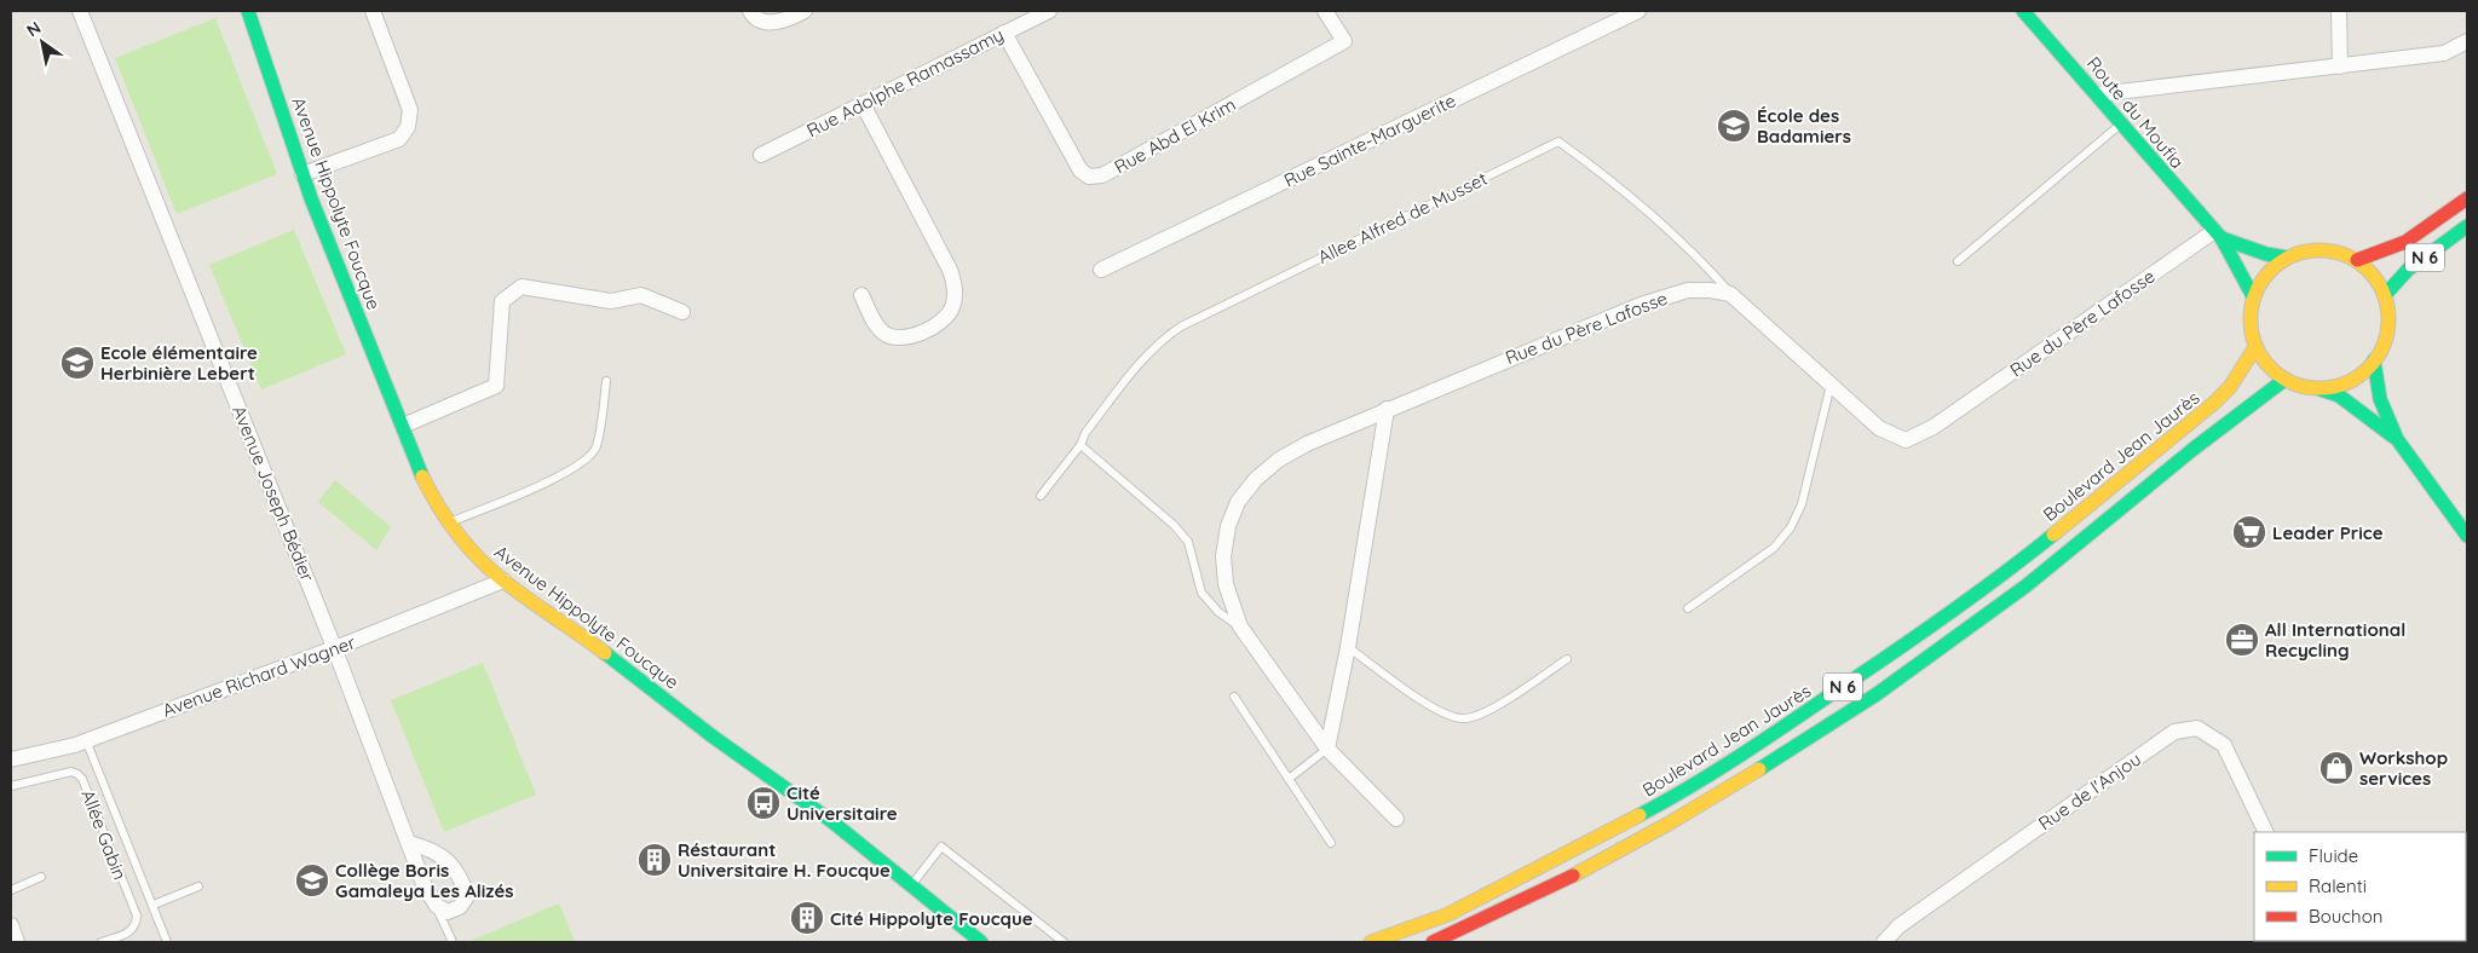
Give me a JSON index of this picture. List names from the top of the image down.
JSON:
{
  "streets": {
    "main road": [
      "Route du Moufia",
      "Avenue Hippolyte Foucque",
      "N 6",
      "Boulevard Jean Jaurès"
    ],
    "street": [
      "Rue Adolphe Ramassamy",
      "Rue Abd El Krim",
      "Rue Sainte-Marguerite",
      "Rue du Père Lafosse",
      "Avenue Joseph Bédier",
      "Avenue Richard Wagner",
      "Rue de l'Anjou"
    ],
    "lane": ["Allee Alfred de Musset", "Allée Gabin"]
  },
  "crossings": [
    ["Rue Adolphe Ramassamy", "Rue Abd El Krim"],
    ["Route du Moufia", "N 6"],
    ["Route du Moufia", "Rue du Père Lafosse"],
    ["Route du Moufia", "Boulevard Jean Jaurès"],
    ["Avenue Hippolyte Foucque", "Avenue Richard Wagner"],
    ["Allee Alfred de Musset", "Rue du Père Lafosse"],
    ["N 6", "Boulevard Jean Jaurès"],
    ["Avenue Joseph Bédier", "Avenue Richard Wagner"]
  ],
  "places": {
    "school or university": ["École des Badamiers", "Ecole élémentaire Herbinière Lebert", "Collège Boris Gamaleya Les Alizés"],
    "supermarket": ["Leader Price"],
    "office": ["All International Recycling"],
    "shop": ["Workshop services"],
    "bus stop": ["Cité Universitaire"],
    "building": ["Réstaurant Universitaire H. Foucque", "Cité Hippolyte Foucque"]
  },
  "legend": ["Fluide", "Ralenti", "Bouchon"],
  "north": "top left"
}
